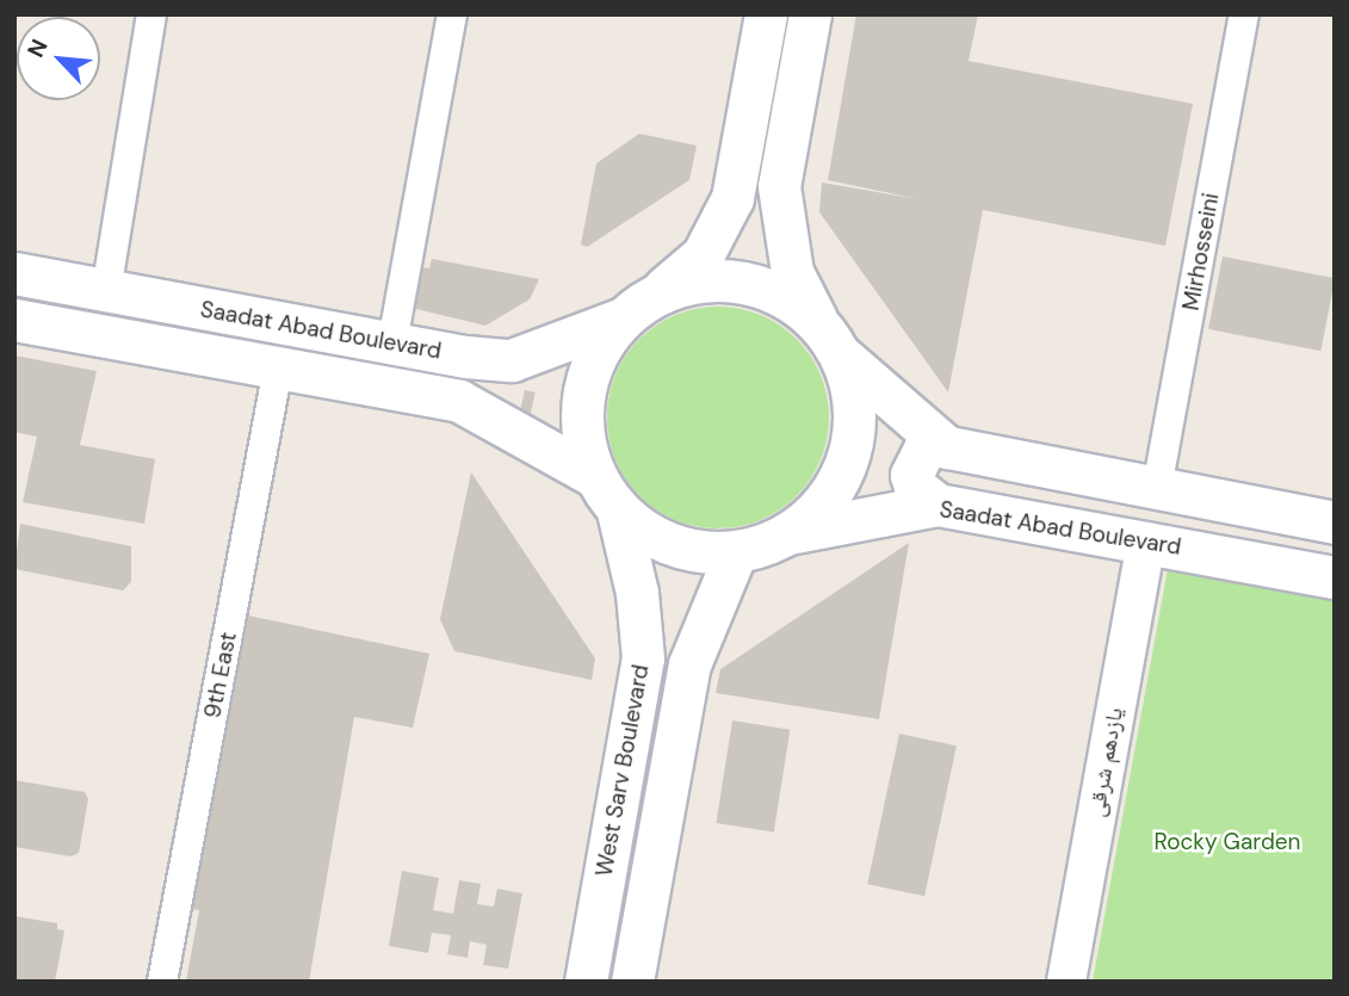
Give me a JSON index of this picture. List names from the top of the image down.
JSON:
{
  "streets": {
    "main road": ["Saadat Abad Boulevard", "West Sarv Boulevard"],
    "street": ["Mirhosseini", "9th East", "یازدهم شرقی"]
  },
  "crossings": [
    ["Saadat Abad Boulevard", "9th East"],
    ["Saadat Abad Boulevard", "یازدهم شرقی"],
    ["Saadat Abad Boulevard", "West Sarv Boulevard"]
  ],
  "parks": ["Rocky Garden"],
  "north": "top left"
}
